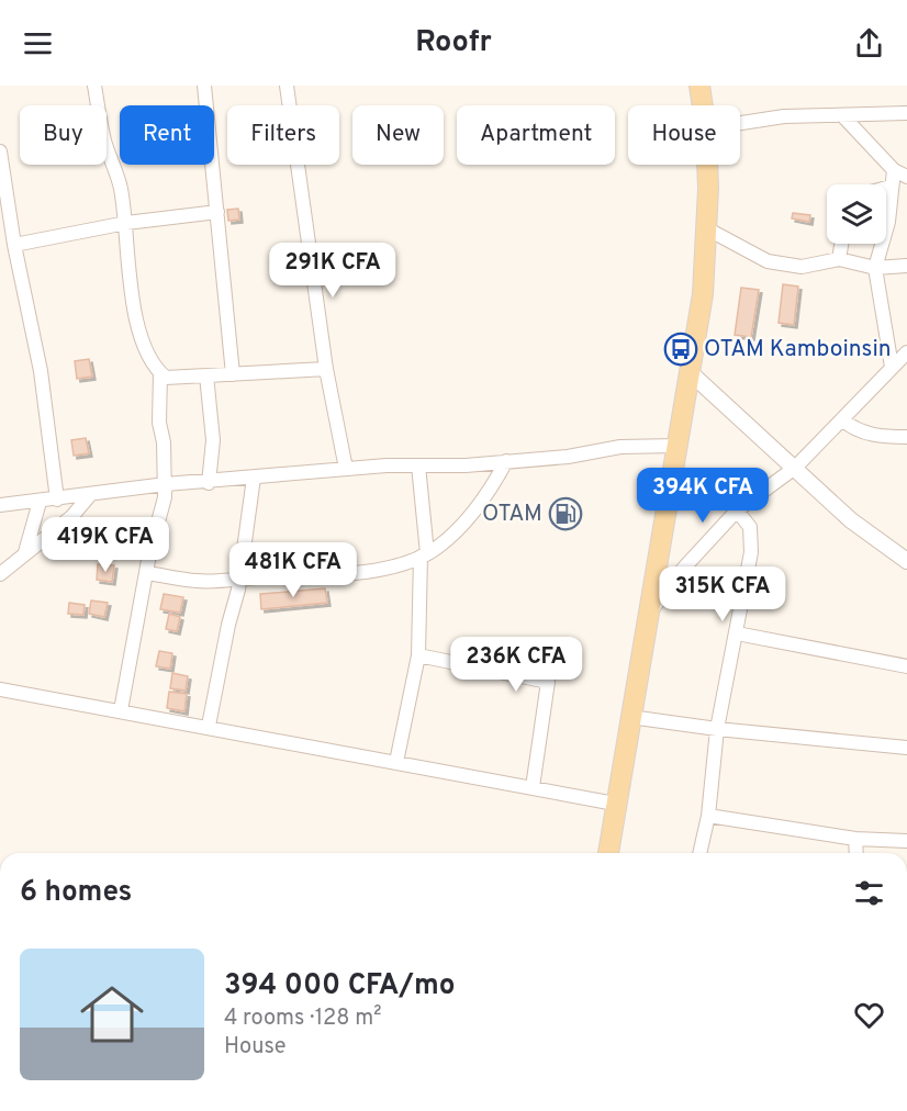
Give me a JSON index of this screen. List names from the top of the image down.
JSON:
{
  "places": {
    "bus stop": ["OTAM Kamboinsin"],
    "fuel station": ["OTAM"]
  },
  "page": {
    "header": "Roofr",
    "chip": [
      "Buy",
      "Rent",
      "Filters",
      "New",
      "Apartment",
      "House"
    ],
    "price": [
      "291K CFA",
      "394K CFA",
      "419K CFA",
      "481K CFA",
      "315K CFA",
      "236K CFA"
    ],
    "heading": "6 homes",
    "list": [
      {
        "name": "394 000 CFA/mo",
        "note": "4 rooms · 128 m² · House"
      }
    ]
  }
}
